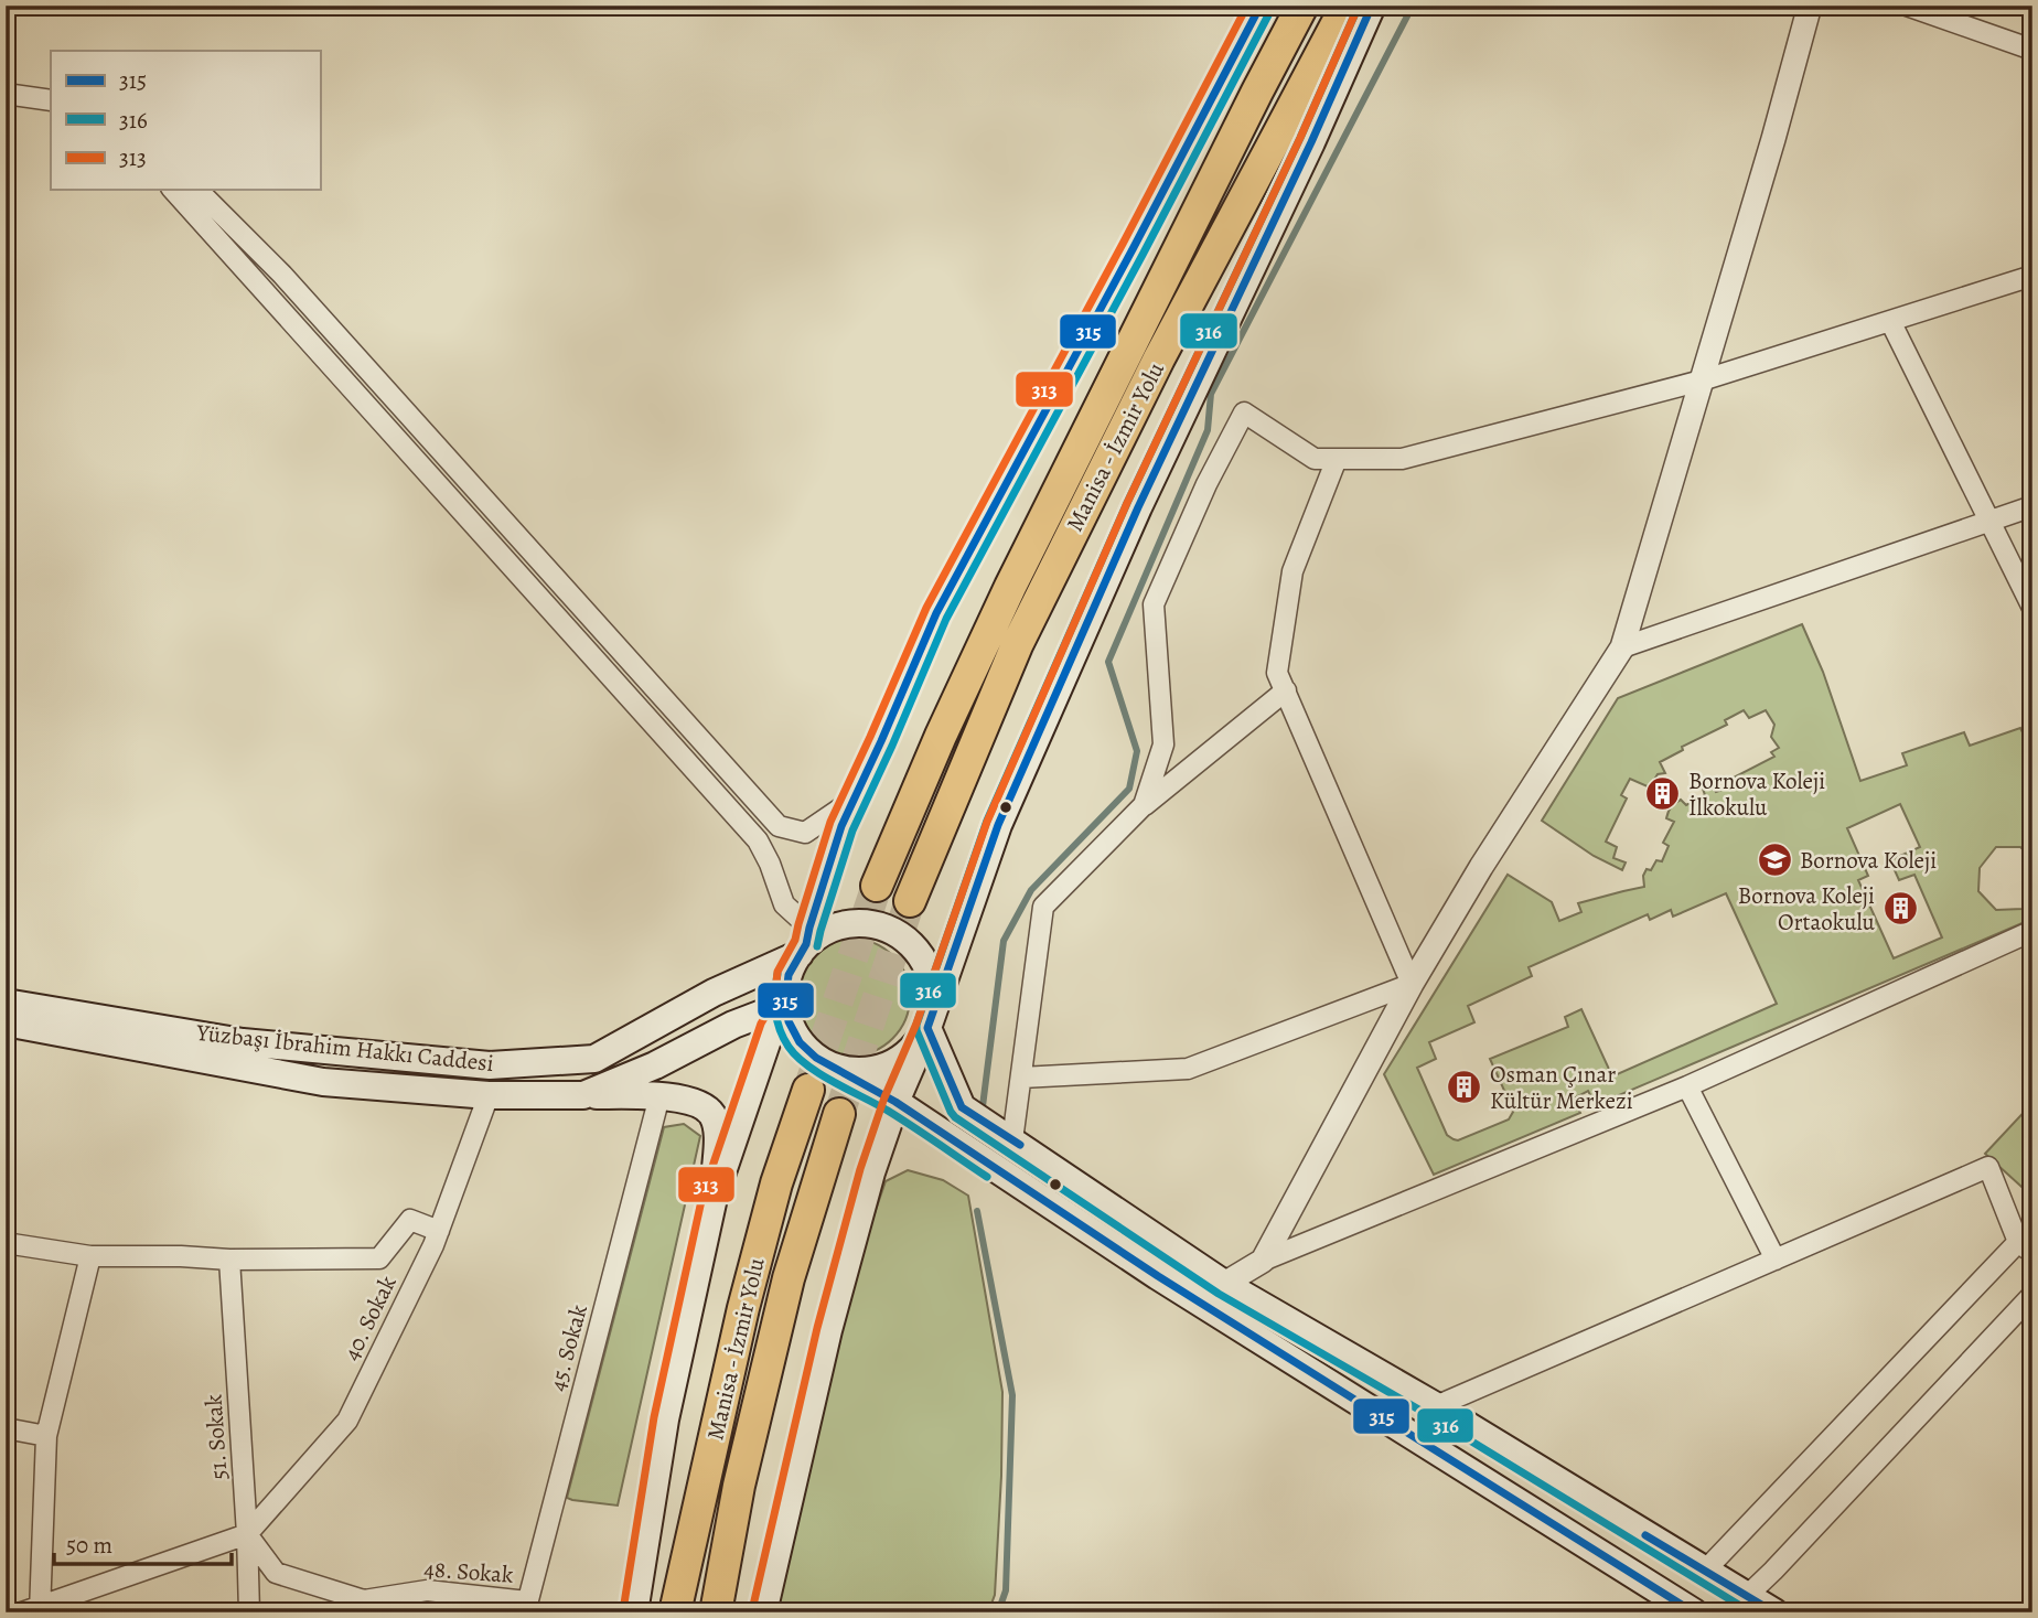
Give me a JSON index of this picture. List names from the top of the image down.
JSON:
{
  "streets": {
    "highway": ["Manisa - İzmir Yolu"],
    "main road": ["Yüzbaşı İbrahim Hakkı Caddesi"],
    "street": [
      "40. Sokak",
      "45. Sokak",
      "51. Sokak",
      "48. Sokak"
    ]
  },
  "crossings": [
    ["Yüzbaşı İbrahim Hakkı Caddesi", "40. Sokak"],
    ["40. Sokak", "51. Sokak"],
    ["40. Sokak", "48. Sokak"],
    ["45. Sokak", "48. Sokak"],
    ["51. Sokak", "48. Sokak"]
  ],
  "places": {
    "building": ["Bornova Koleji İlkokulu", "Bornova Koleji Ortaokulu", "Osman Çınar Kültür Merkezi"],
    "school or university": ["Bornova Koleji"]
  },
  "lines": ["transit line 315", "transit line 316", "transit line 313"],
  "legend": ["315", "316", "313"],
  "scale_bar": "50 m"
}
